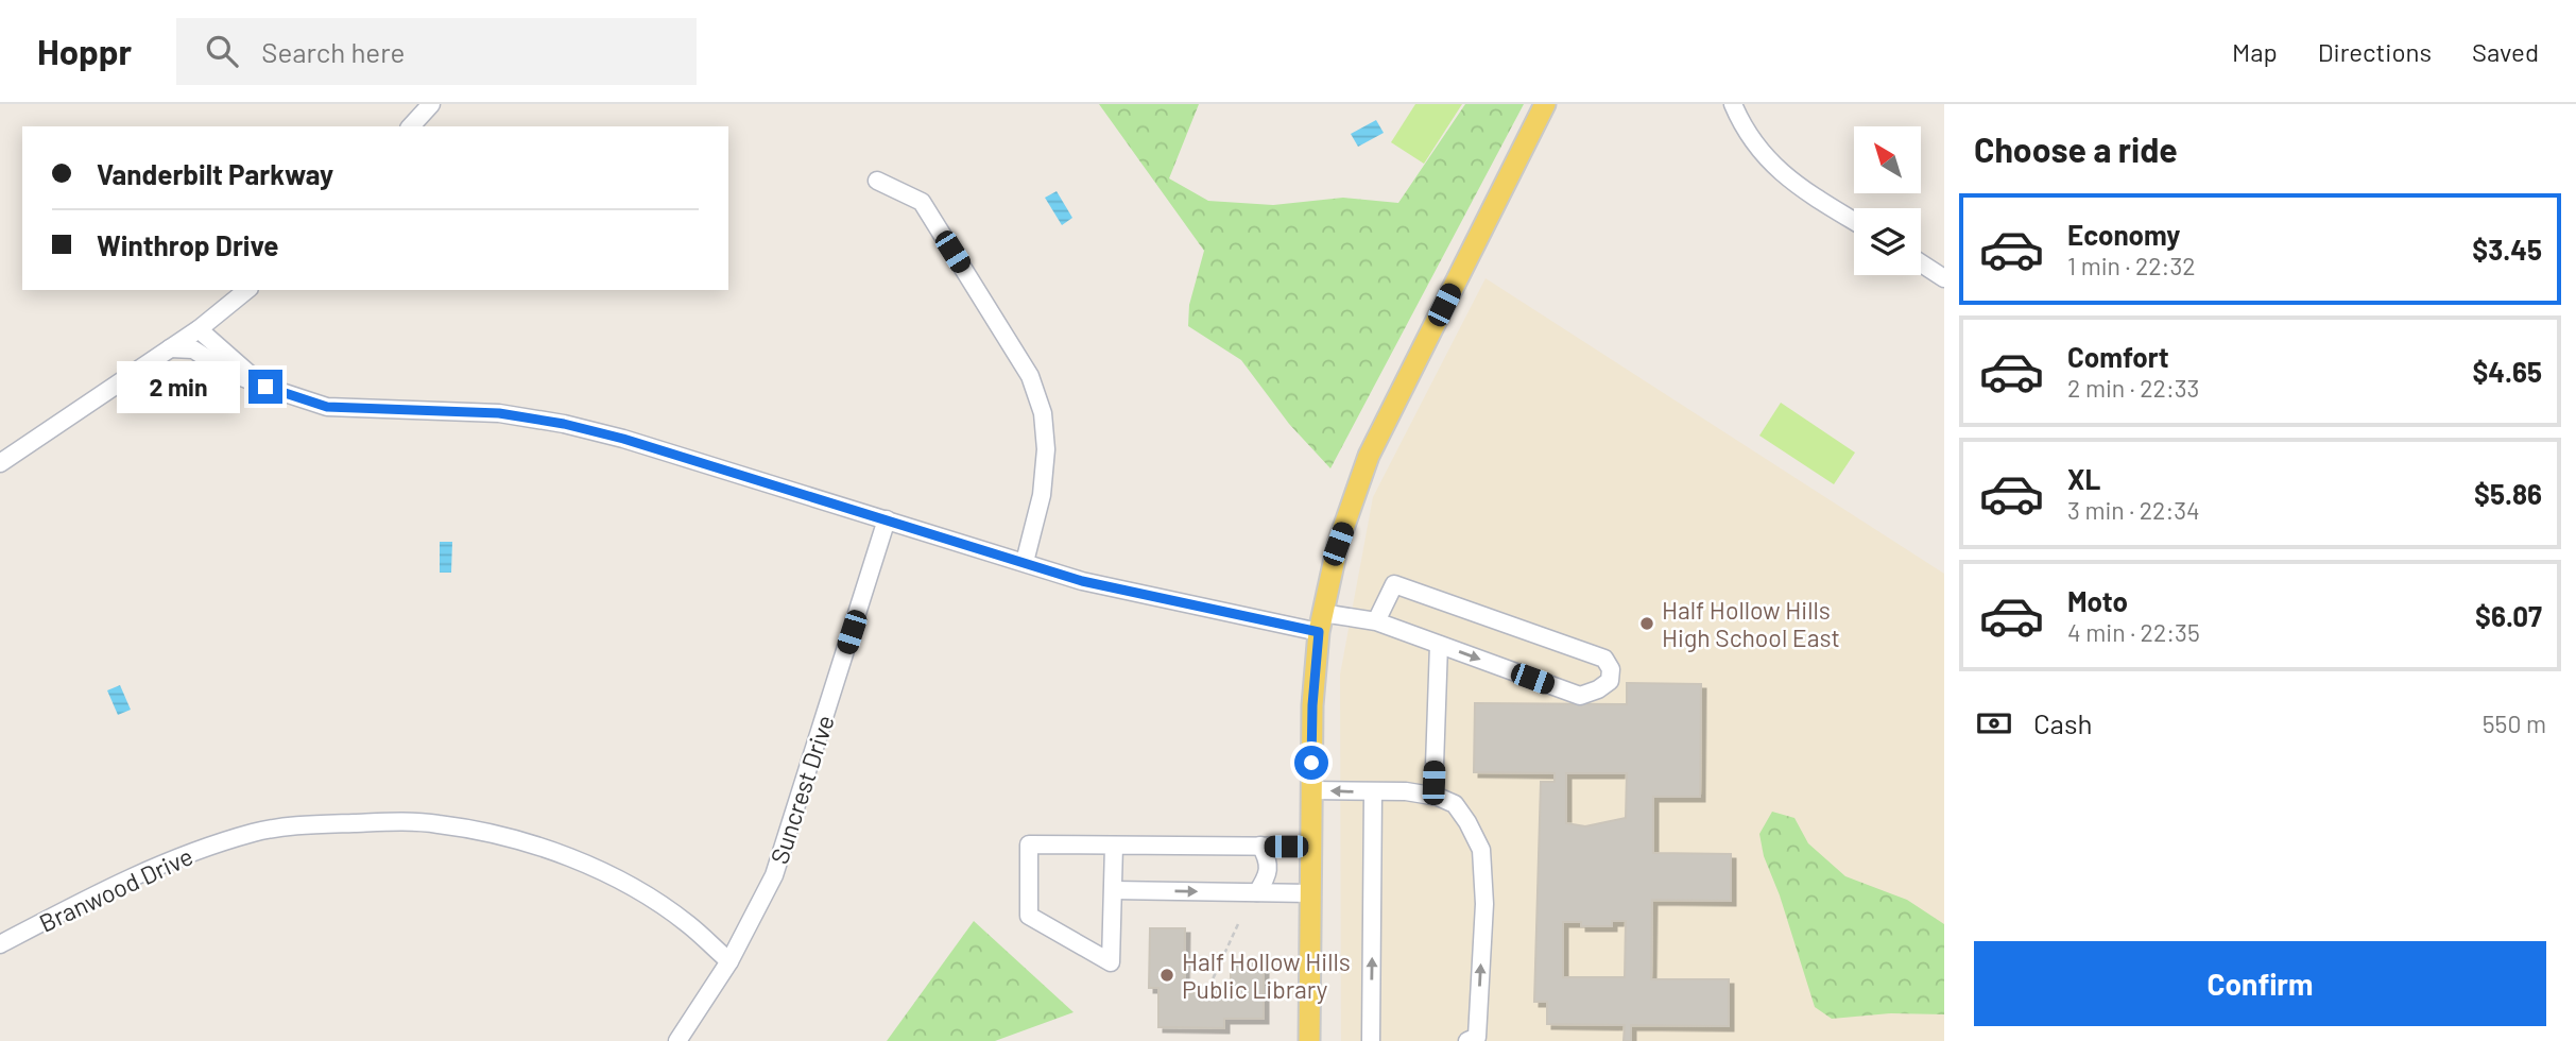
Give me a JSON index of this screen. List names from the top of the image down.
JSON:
{
  "streets": {
    "street": ["Suncrest Drive", "Branwood Drive"]
  },
  "crossings": [
    ["Suncrest Drive", "Branwood Drive"]
  ],
  "places": ["Half Hollow Hills High School East", "Half Hollow Hills Public Library"],
  "north": "top left",
  "page": {
    "header": "Hoppr",
    "search": "Search here",
    "nav": ["Map", "Directions", "Saved"],
    "heading": "Choose a ride",
    "banner": ["Vanderbilt Parkway", "Winthrop Drive"],
    "list": [
      {
        "name": "Economy",
        "note": "1 min · 22:32",
        "value": "$3.45"
      },
      {
        "name": "Comfort",
        "note": "2 min · 22:33",
        "value": "$4.65"
      },
      {
        "name": "XL",
        "note": "3 min · 22:34",
        "value": "$5.86"
      },
      {
        "name": "Moto",
        "note": "4 min · 22:35",
        "value": "$6.07"
      }
    ],
    "bubble": "2 min",
    "pay": ["Cash", "550 m"],
    "buttons": "Confirm"
  }
}
